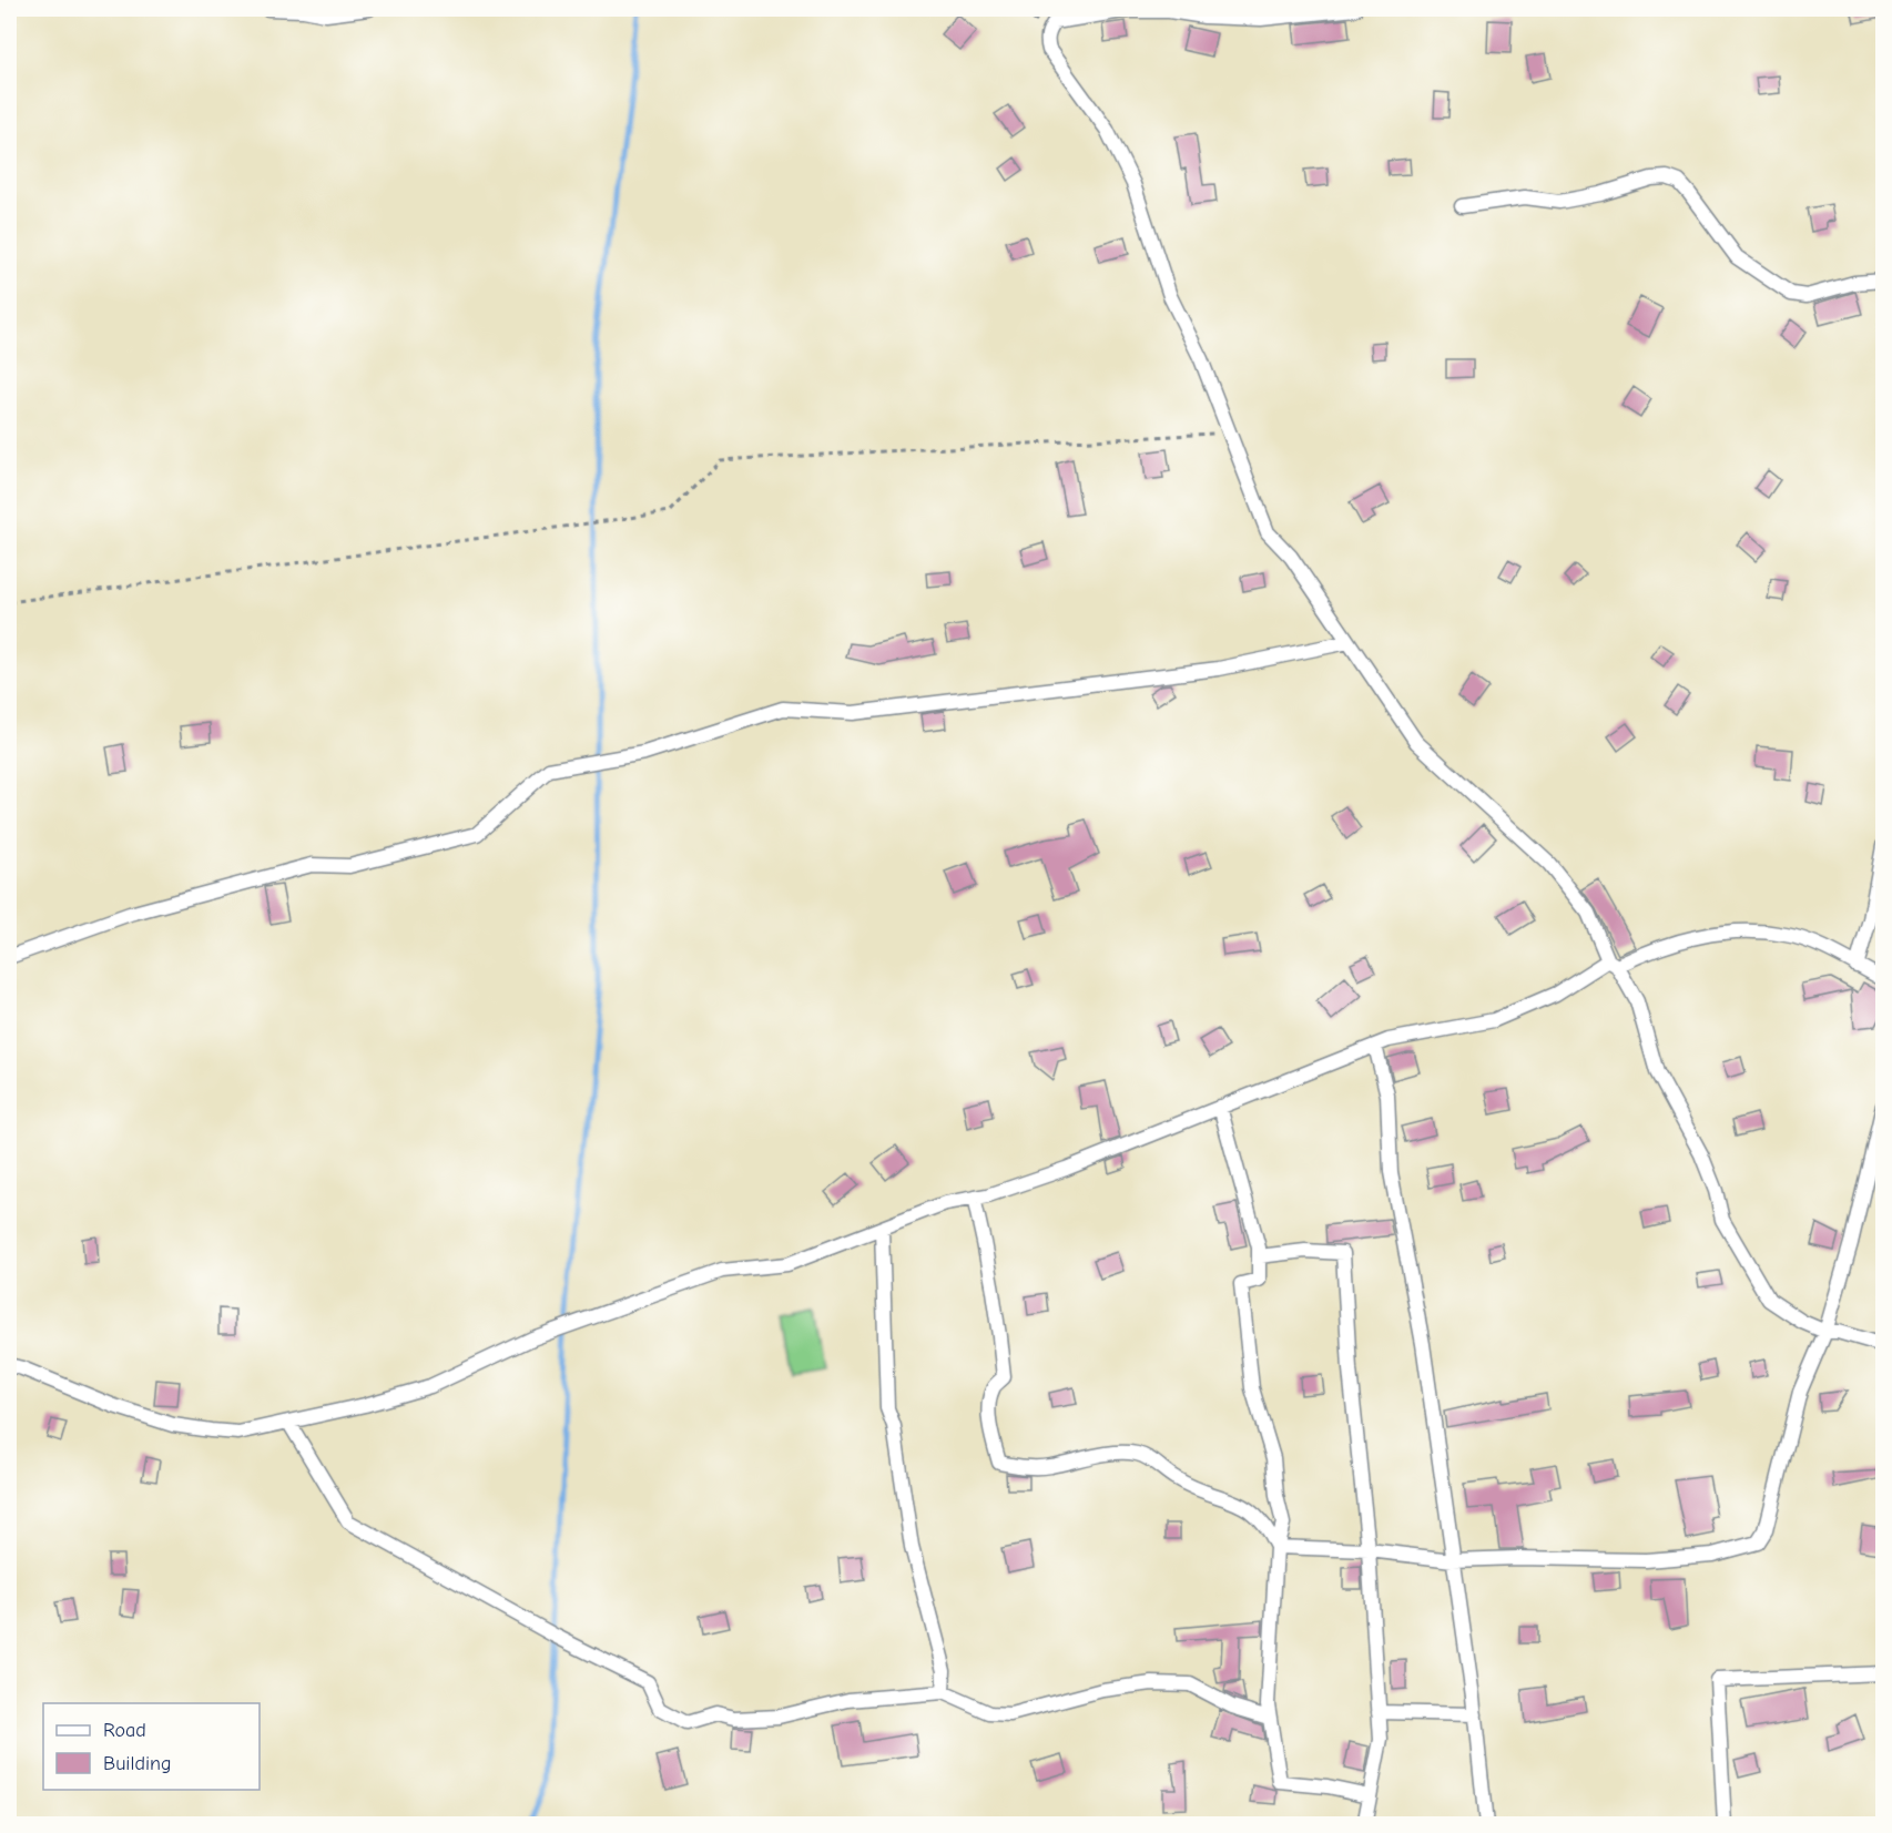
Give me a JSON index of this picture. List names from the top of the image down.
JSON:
{
  "legend": ["Road", "Building"]
}
